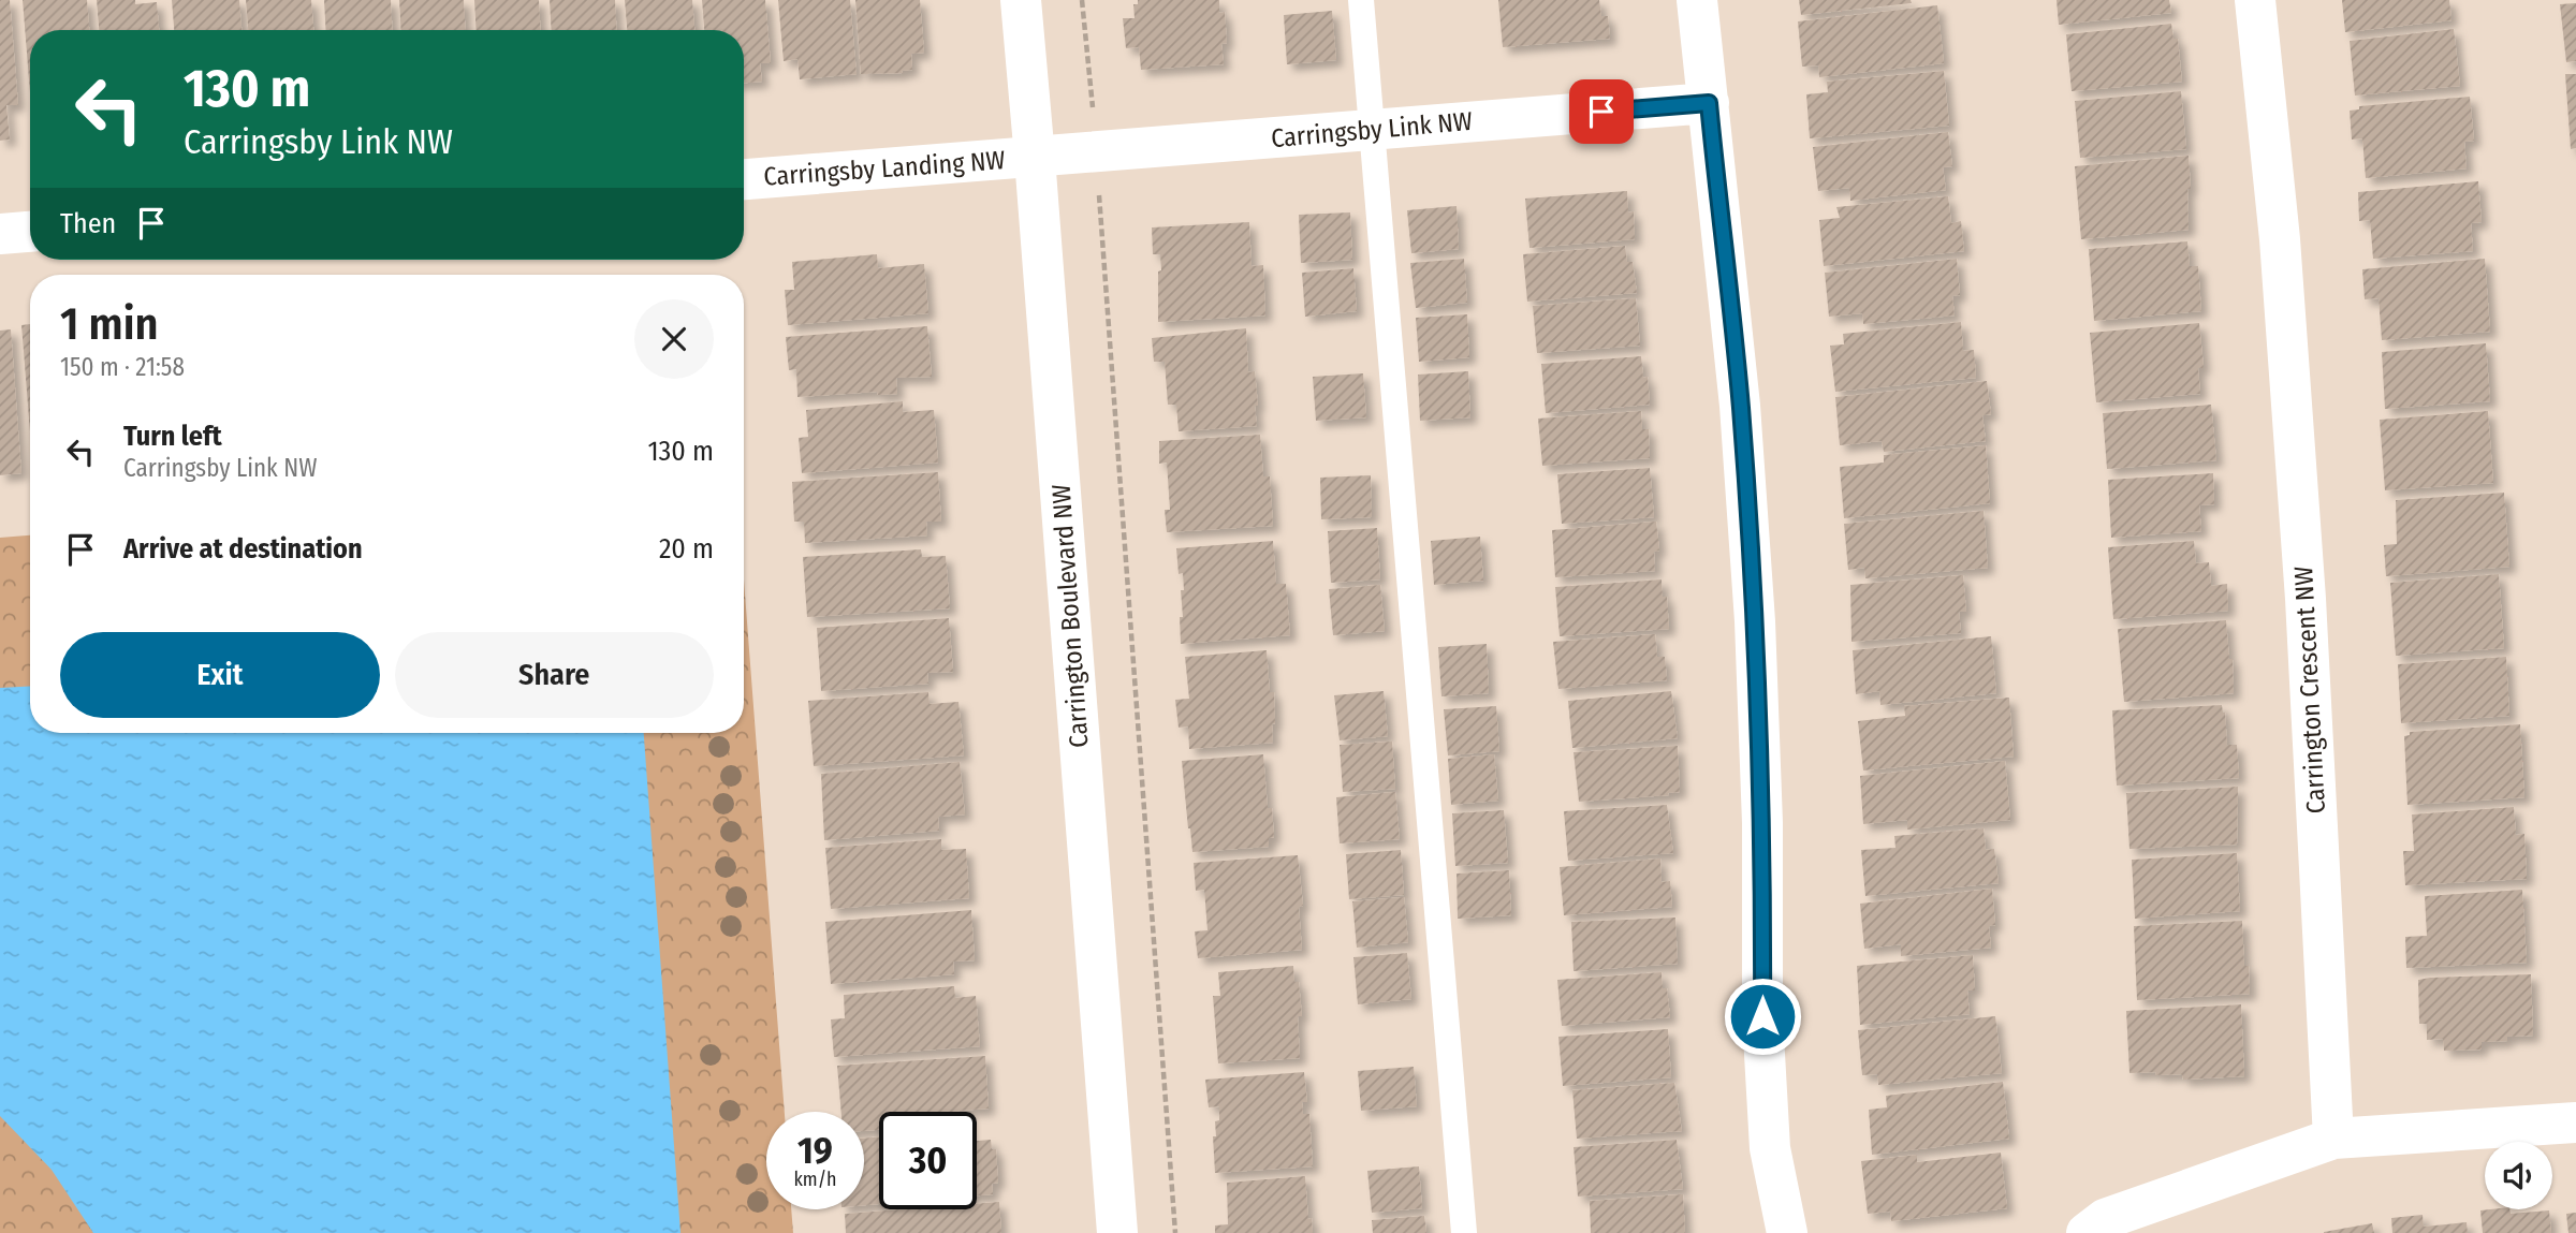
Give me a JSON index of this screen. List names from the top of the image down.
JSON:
{
  "streets": {
    "street": [
      "Carringsby Link NW",
      "Carringsby Landing NW",
      "Carrington Boulevard NW",
      "Carrington Crescent NW"
    ]
  },
  "crossings": [
    ["Carringsby Link NW", "Carringsby Landing NW"],
    ["Carringsby Link NW", "Carrington Boulevard NW"],
    ["Carringsby Landing NW", "Carrington Boulevard NW"]
  ],
  "page": {
    "turn": ["130 m", "Carringsby Link NW"],
    "then": "Then",
    "heading": ["1 min", "150 m · 21:58"],
    "list": [
      {
        "name": "Turn left",
        "note": "Carringsby Link NW",
        "value": "130 m"
      },
      {
        "name": "Arrive at destination",
        "value": "20 m"
      }
    ],
    "buttons": ["Exit", "Share"],
    "speed": "19 km/h",
    "limit": "30"
  }
}
